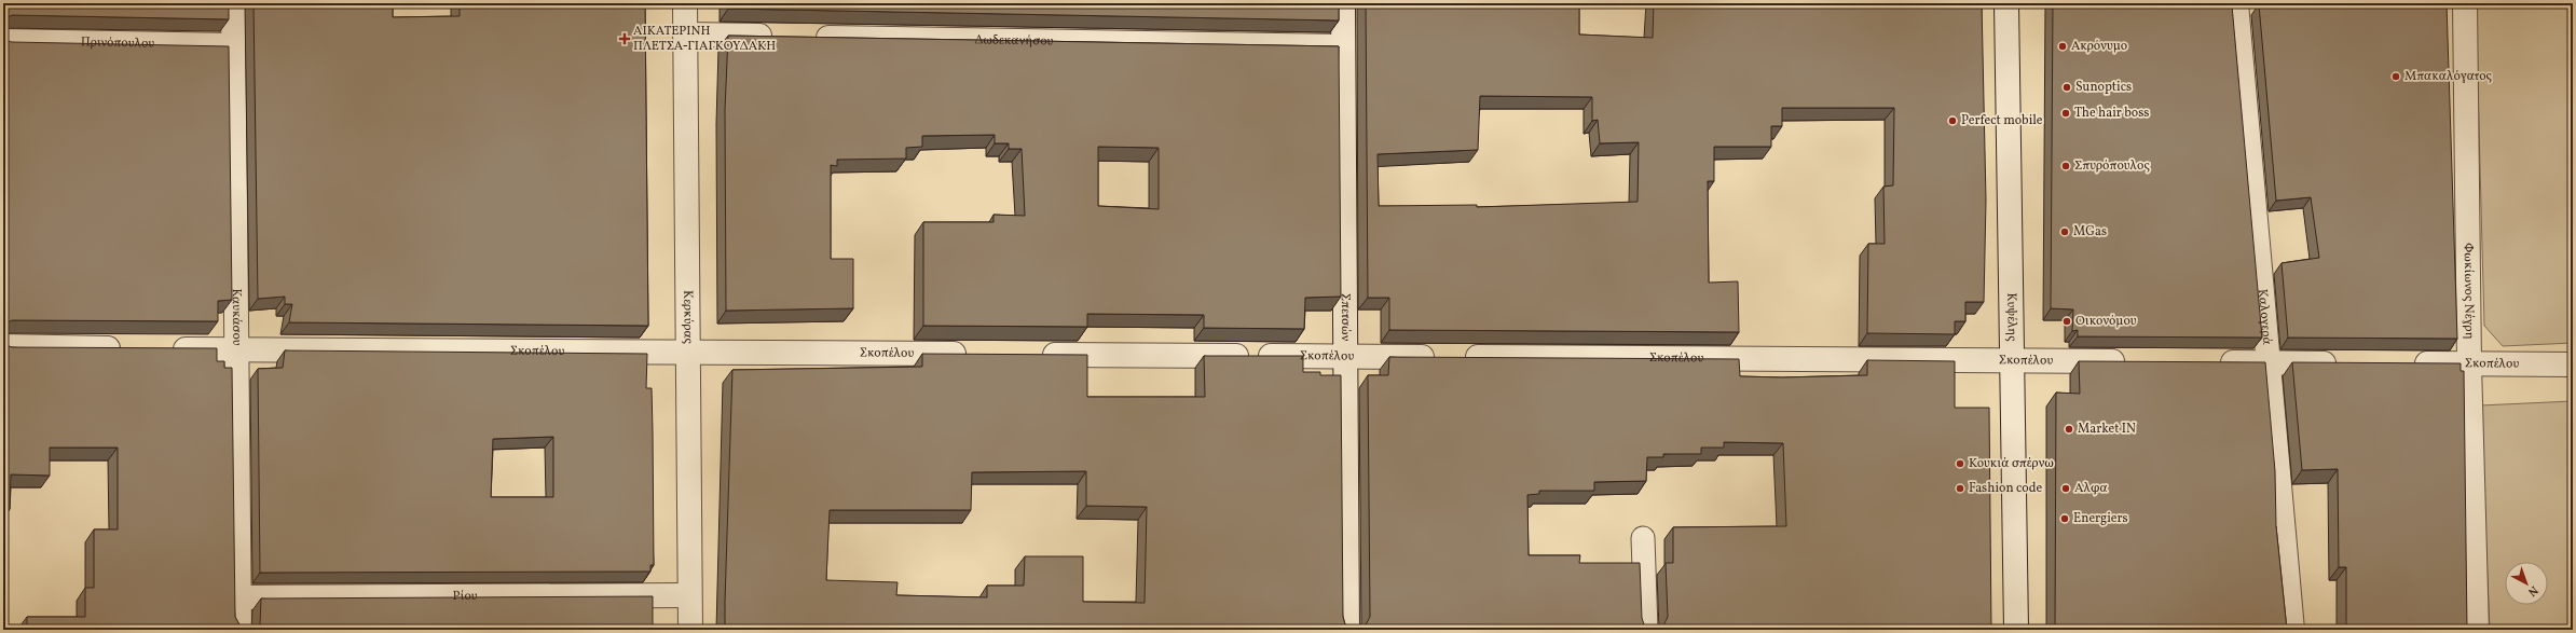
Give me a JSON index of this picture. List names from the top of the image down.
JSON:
{
  "streets": {
    "street": [
      "Δωδεκανήσου",
      "Πρινόπουλου",
      "Φωκίωνος Νέγρη",
      "Καυκάσου",
      "Σπετσών",
      "Κερκύρας",
      "Κυψέλης",
      "Καλογερά",
      "Σκοπέλου",
      "Ρίου"
    ]
  },
  "crossings": [
    ["Δωδεκανήσου", "Σπετσών"],
    ["Πρινόπουλου", "Καυκάσου"],
    ["Φωκίωνος Νέγρη", "Σκοπέλου"],
    ["Καυκάσου", "Σκοπέλου"],
    ["Καυκάσου", "Ρίου"],
    ["Σπετσών", "Σκοπέλου"],
    ["Κερκύρας", "Σκοπέλου"],
    ["Κερκύρας", "Ρίου"],
    ["Κυψέλης", "Σκοπέλου"]
  ],
  "places": {
    "health": ["ΑΙΚΑΤΕΡΙΝΗ ΠΛΕΤΣΑ-ΓΙΑΓΚΟΥΔΑΚΗ"],
    "other": [
      "Ακρόνυμο",
      "Μπακαλόγατος",
      "Sunoptics",
      "The hair boss",
      "Perfect mobile",
      "Σπυρόπουλος",
      "MGas",
      "Οικονόμου",
      "Market IN",
      "Κουκιά σπέρνω",
      "Fashion code",
      "Αλφα",
      "Energiers"
    ]
  },
  "north": "bottom right"
}
